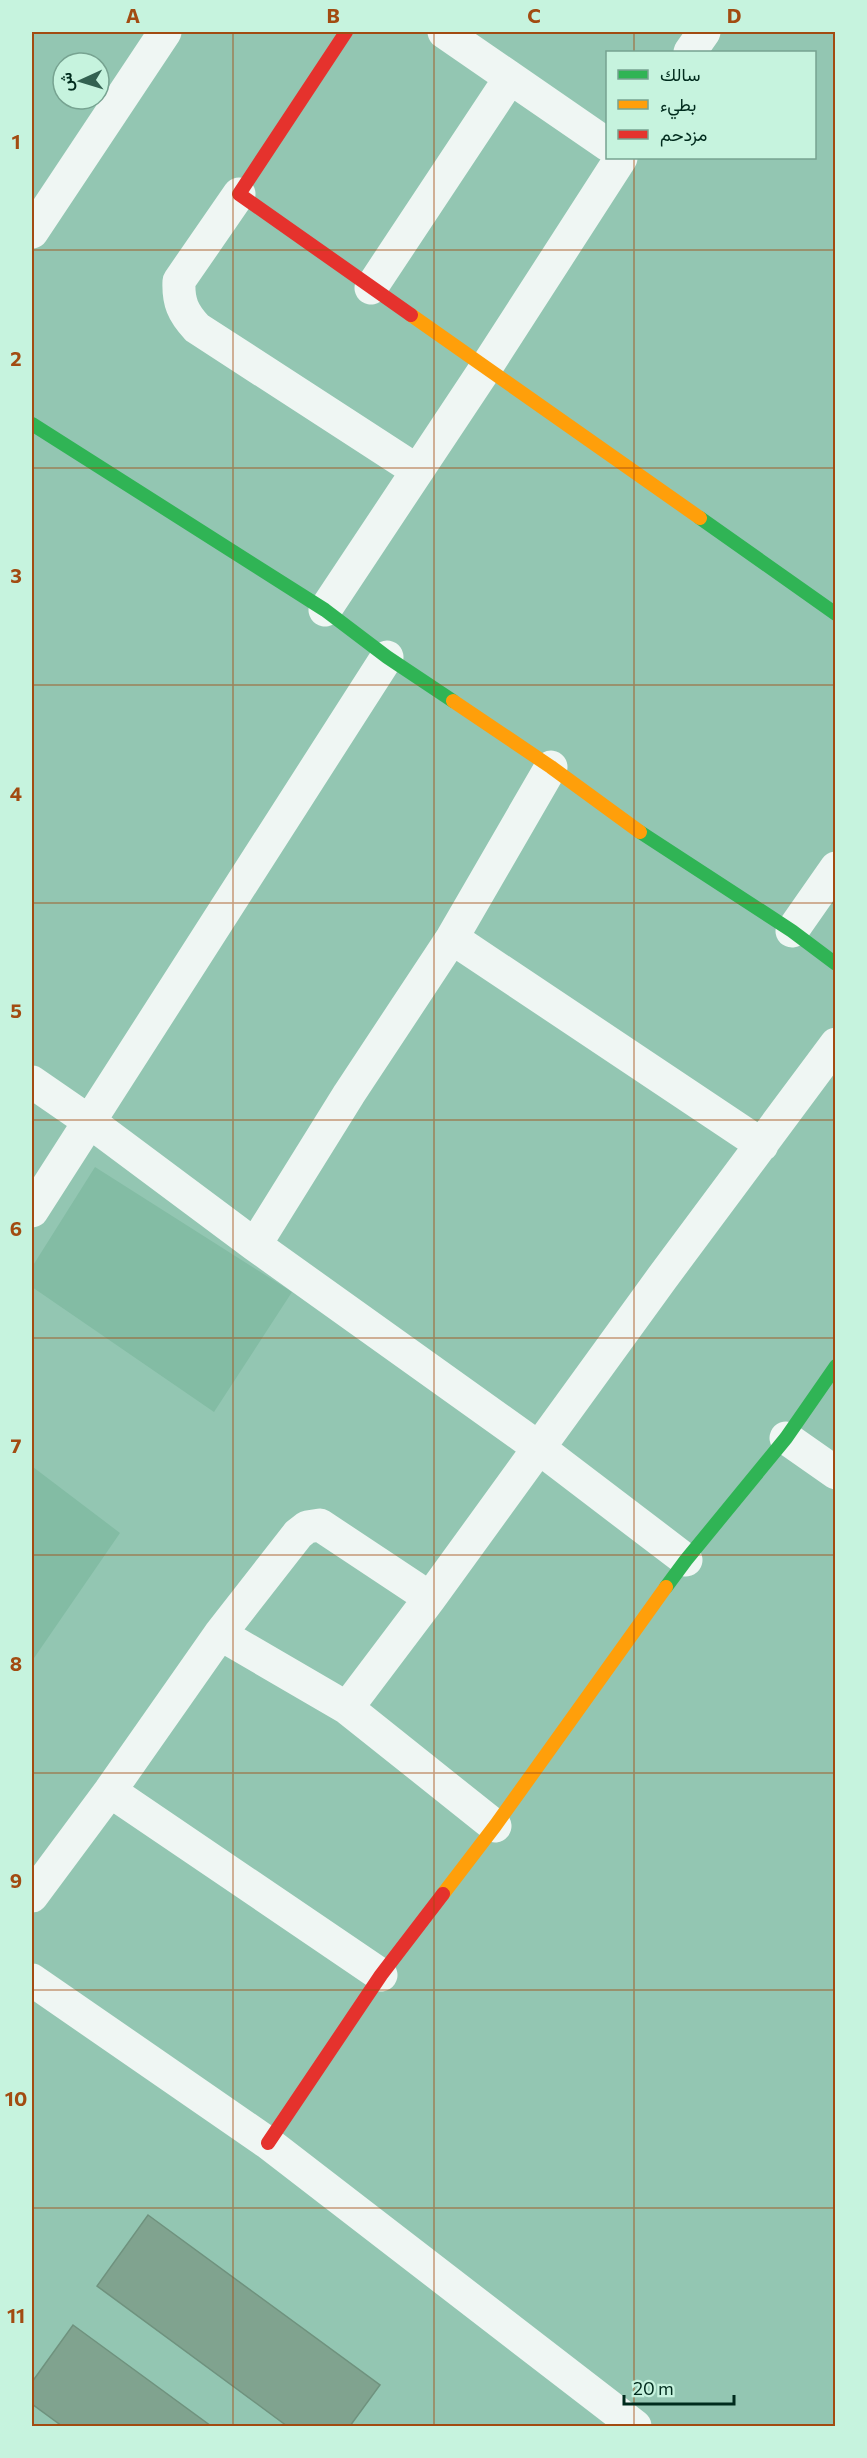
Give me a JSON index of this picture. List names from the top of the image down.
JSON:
{
  "legend": ["سالك", "بطيء", "مزدحم"],
  "scale_bar": "20 m",
  "north": "left",
  "grid": {
    "columns": [
      "A",
      "B",
      "C",
      "D"
    ],
    "rows": [
      "1",
      "2",
      "3",
      "4",
      "5",
      "6",
      "7",
      "8",
      "9",
      "10",
      "11"
    ]
  }
}
